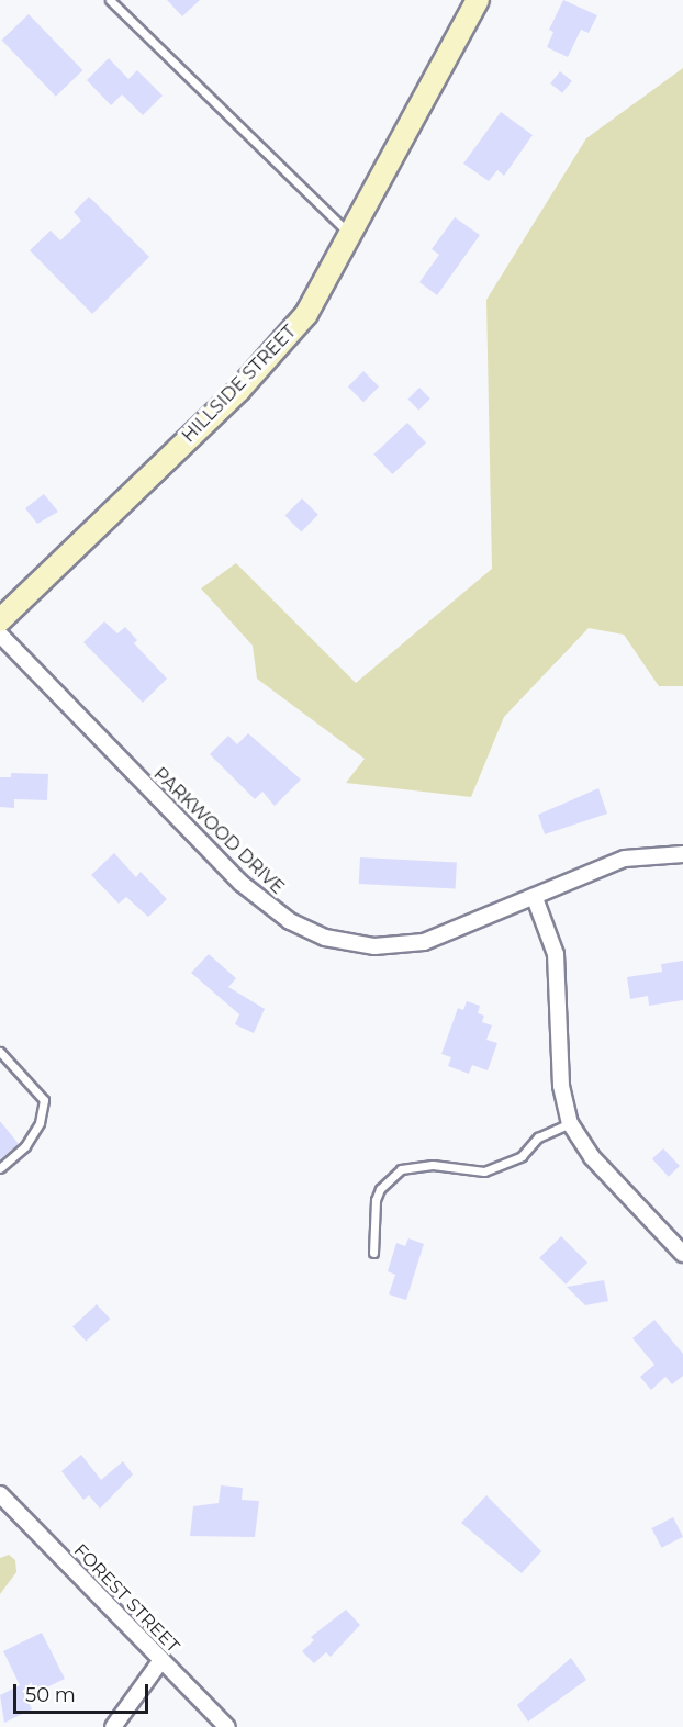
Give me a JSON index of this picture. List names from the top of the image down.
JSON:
{
  "streets": {
    "street": ["HILLSIDE STREET", "PARKWOOD DRIVE", "FOREST STREET"]
  },
  "scale_bar": "50 m"
}
